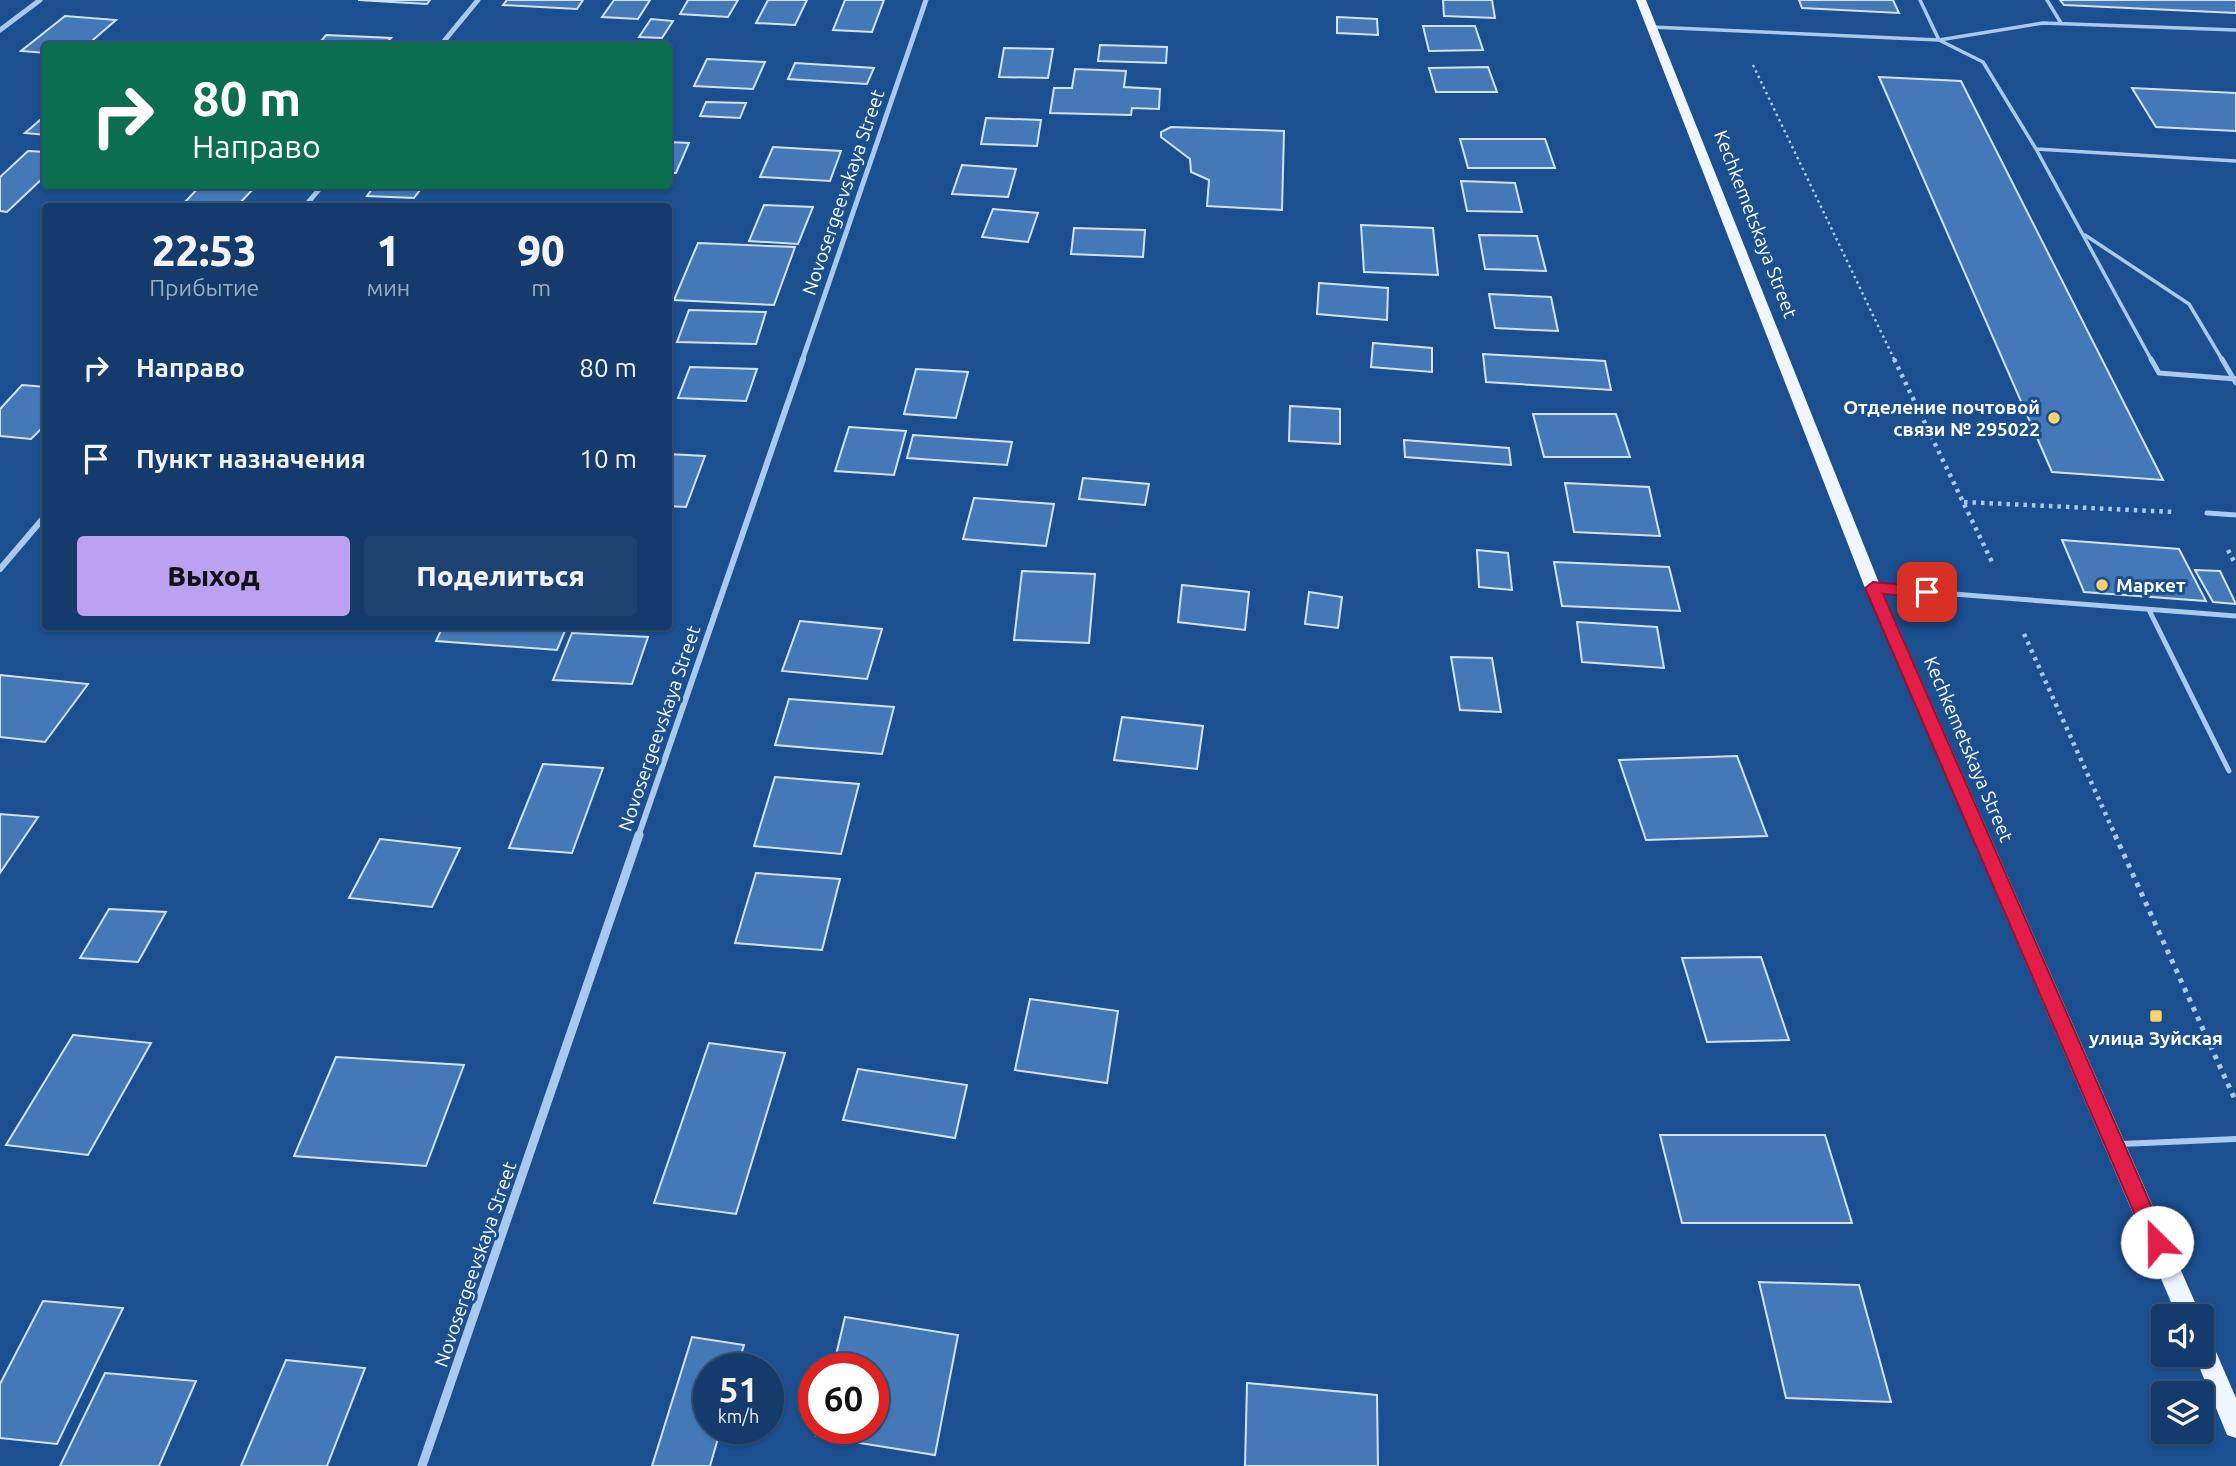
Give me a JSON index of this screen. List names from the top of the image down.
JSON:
{
  "streets": {
    "main road": ["Kechkemetskaya Street"],
    "street": ["Novosergeevskaya Street"]
  },
  "places": {
    "other": ["Отделение почтовой связи № 295022", "Маркет"],
    "transit": ["улица Зуйская"]
  },
  "page": {
    "turn": ["80 m", "Направо"],
    "eta": [
      "22:53",
      "Прибытие",
      "1",
      "мин",
      "90",
      "m"
    ],
    "list": [
      {
        "name": "Направо",
        "value": "80 m"
      },
      {
        "name": "Пункт назначения",
        "value": "10 m"
      }
    ],
    "buttons": ["Выход", "Поделиться"],
    "speed": "51 km/h",
    "limit": "60"
  }
}
